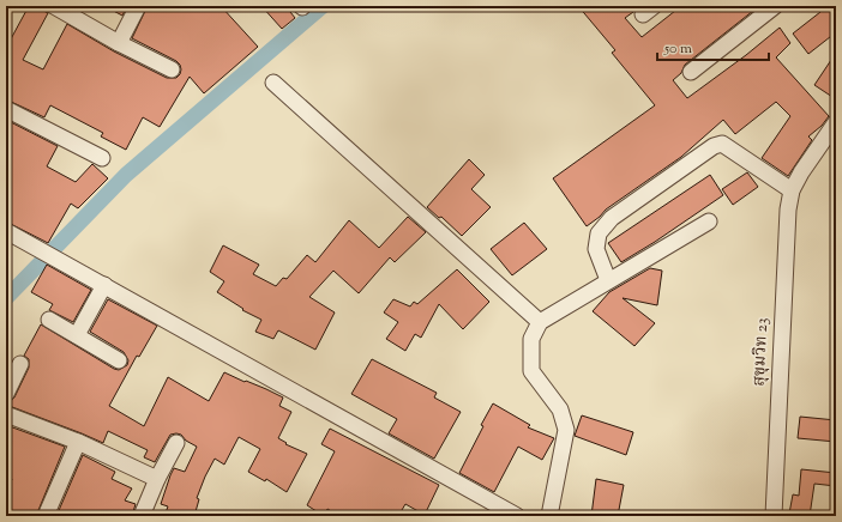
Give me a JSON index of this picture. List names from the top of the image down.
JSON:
{
  "streets": {
    "street": ["สุขุมวิท 23"]
  },
  "scale_bar": "50 m"
}
